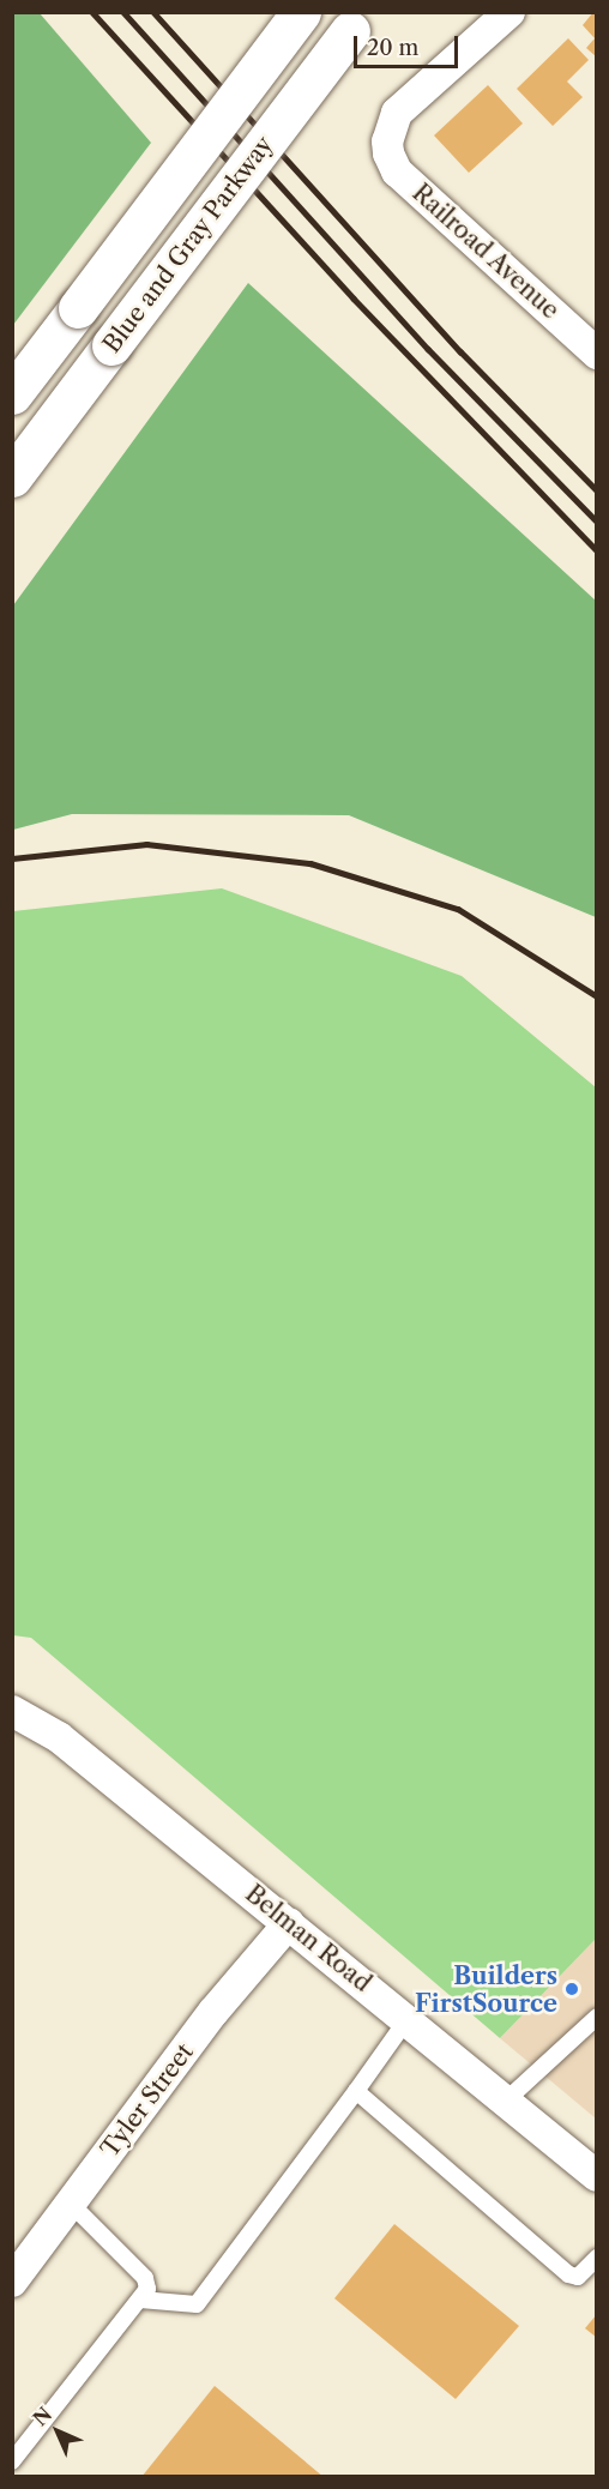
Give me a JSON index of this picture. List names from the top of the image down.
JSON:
{
  "streets": {
    "highway": ["Blue and Gray Parkway"],
    "street": ["Railroad Avenue", "Belman Road", "Tyler Street"]
  },
  "crossings": [
    ["Belman Road", "Tyler Street"]
  ],
  "places": ["Builders FirstSource"],
  "scale_bar": "20 m",
  "north": "top left"
}
